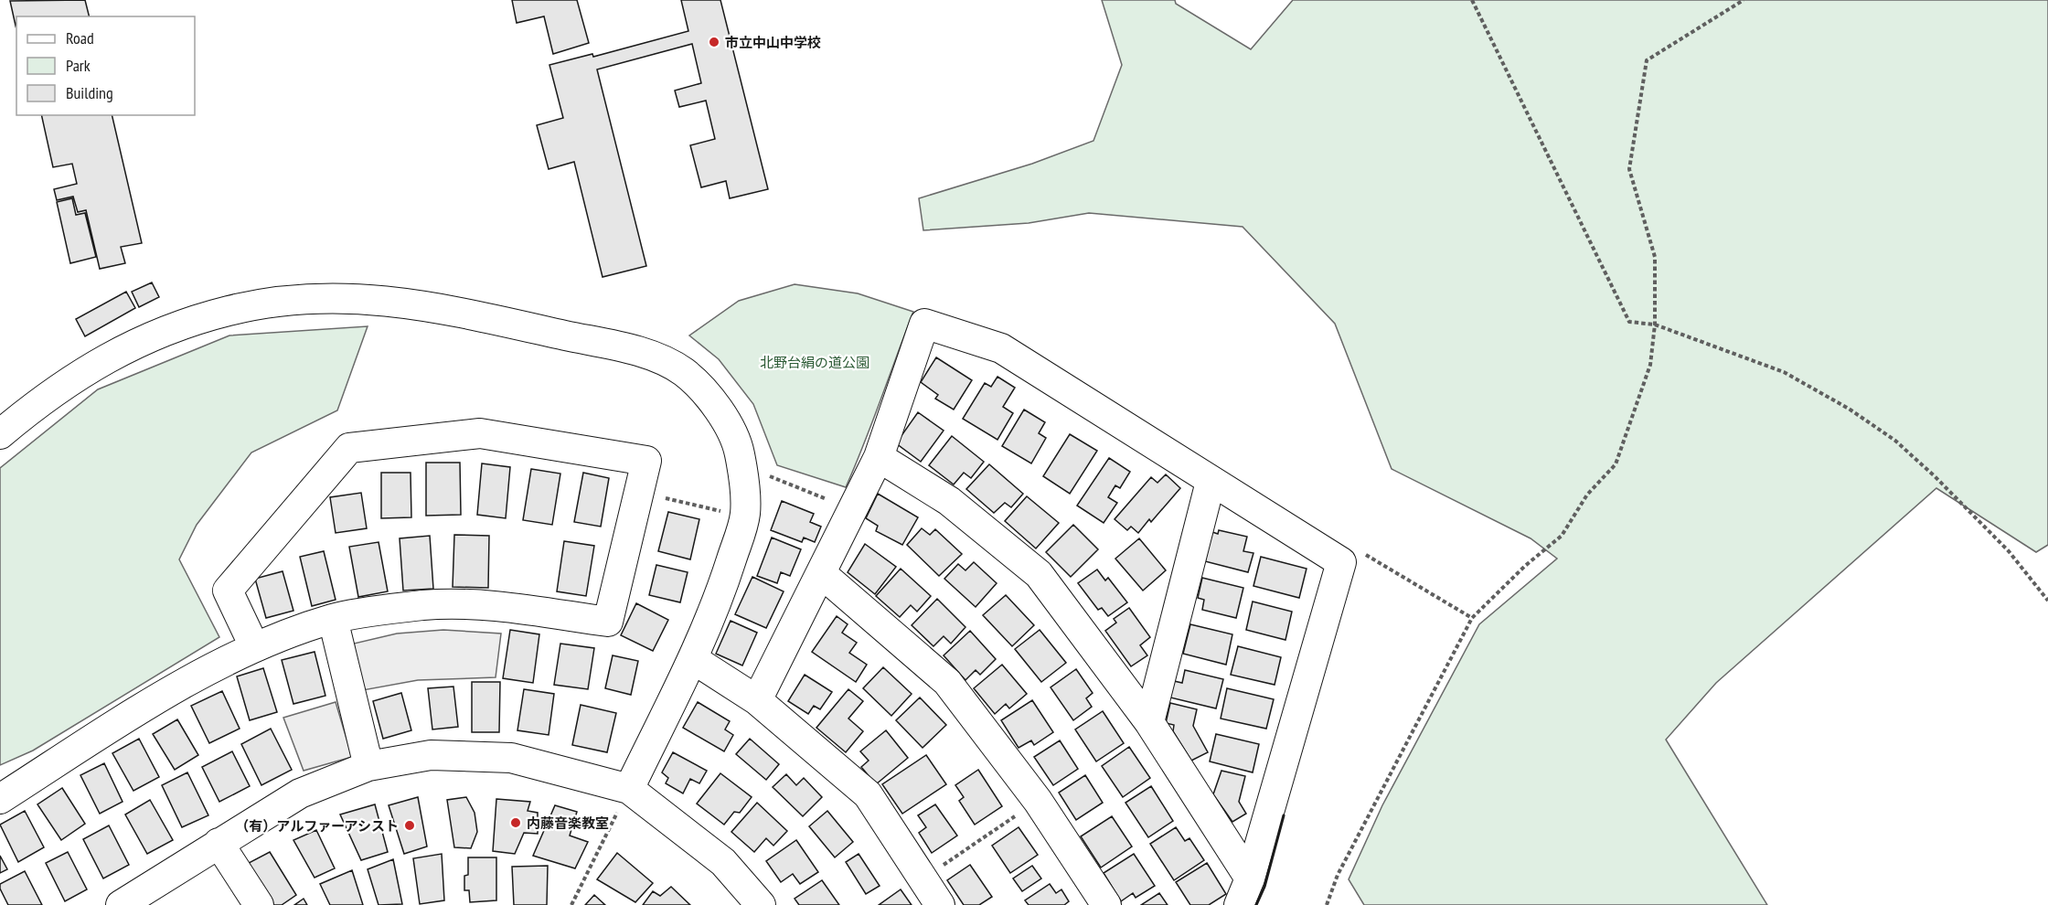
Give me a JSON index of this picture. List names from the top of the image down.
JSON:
{
  "parks": ["北野台絹の道公園"],
  "places": ["市立中山中学校", "内藤音楽教室", "（有）アルファーアシスト"],
  "legend": ["Road", "Park", "Building"]
}
